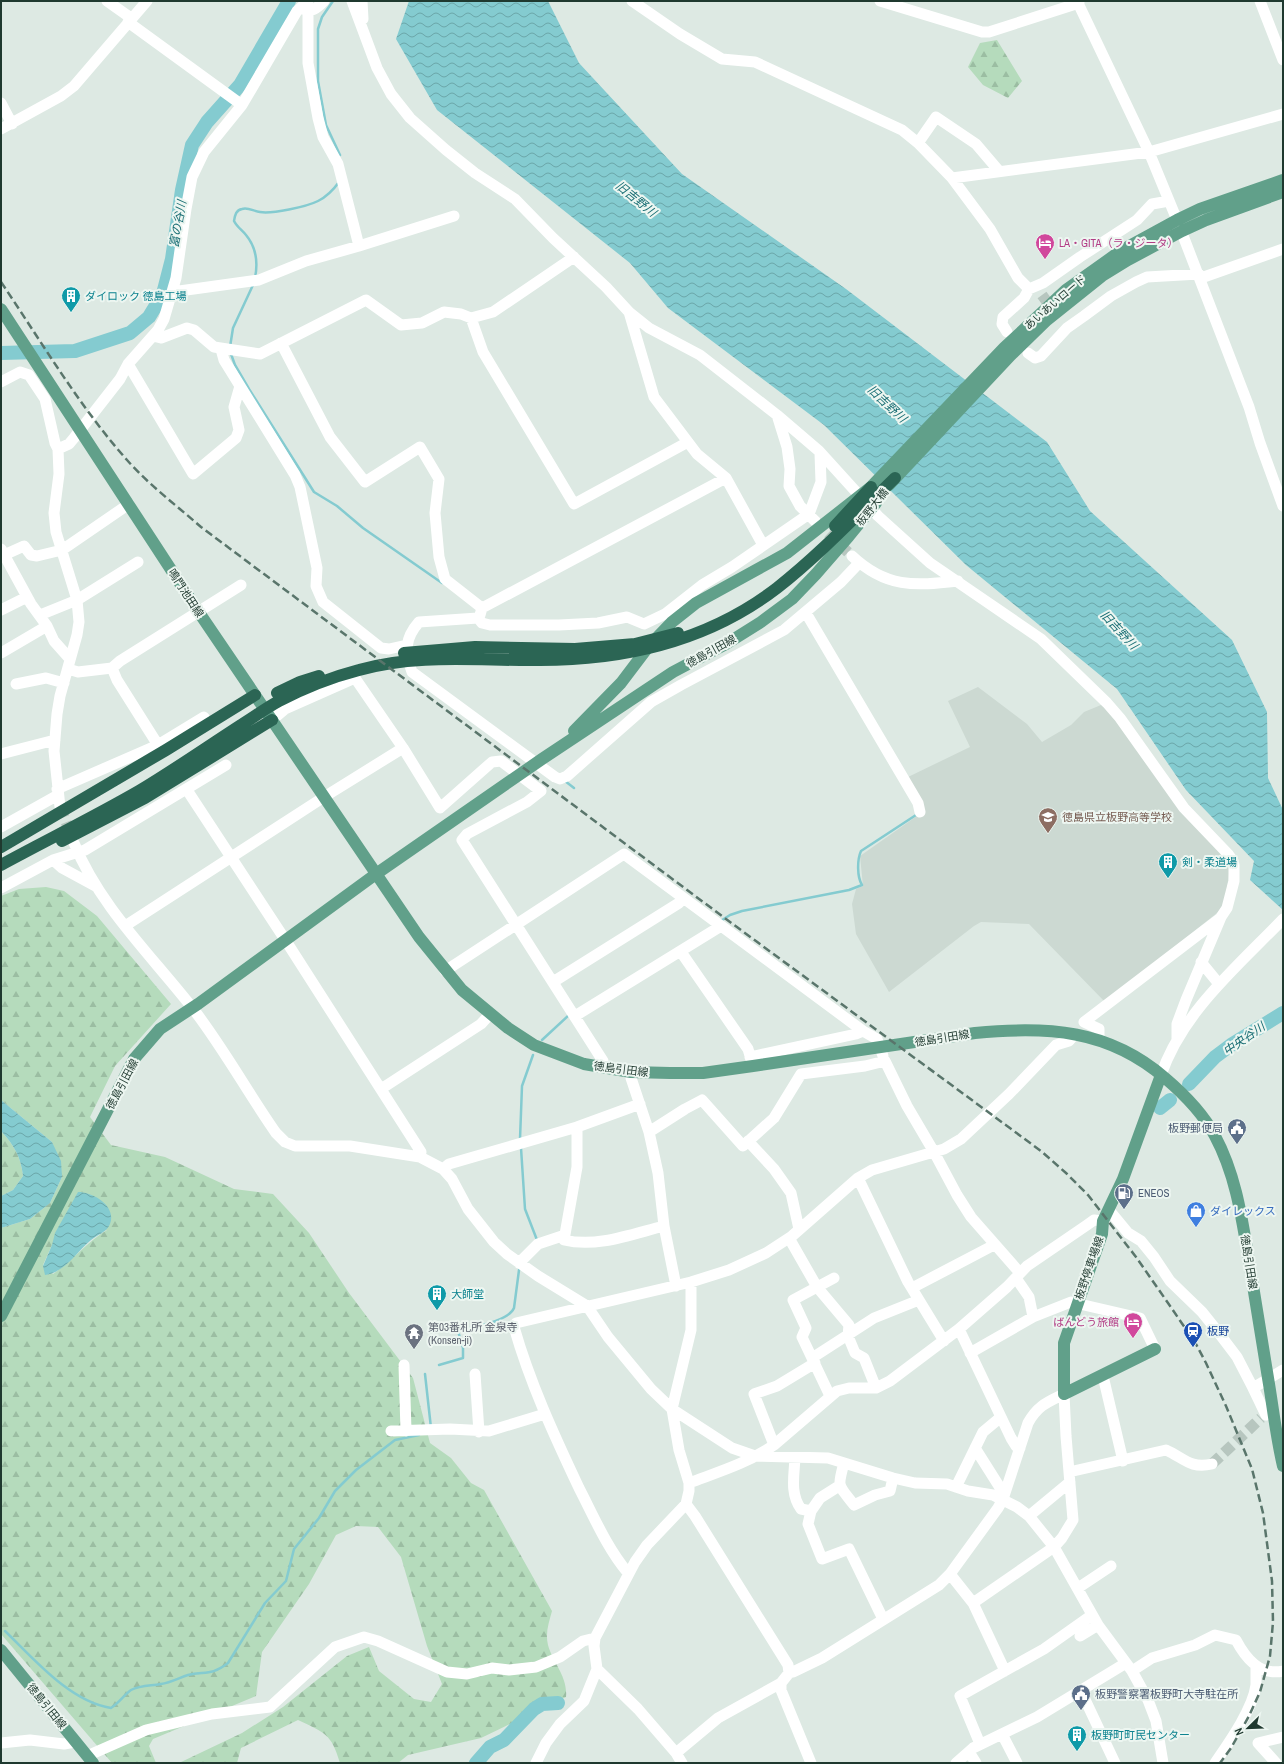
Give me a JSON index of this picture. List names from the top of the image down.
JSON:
{
  "streets": {
    "main road": [
      "あいあいロード",
      "鳴門池田線",
      "徳島引田線",
      "板野停車場線"
    ]
  },
  "crossings": [
    ["鳴門池田線", "徳島引田線"],
    ["徳島引田線", "板野停車場線"]
  ],
  "water": ["旧吉野川", "富の谷川", "中央谷川"],
  "places": {
    "hotel": ["LA・GITA（ラ・ジータ）", "ばんどう旅館"],
    "building": [
      "ダイロック 徳島工場",
      "剣・柔道場",
      "大師堂",
      "板野町町民センター"
    ],
    "school or university": ["徳島県立板野高等学校"],
    "public building": ["板野郵便局", "板野警察署板野町大寺駐在所"],
    "fuel station": ["ENEOS"],
    "shop": ["ダイレックス"],
    "station": ["板野"],
    "temple": ["第03番札所 金泉寺 (Konsen-ji)"]
  },
  "north": "bottom left"
}
